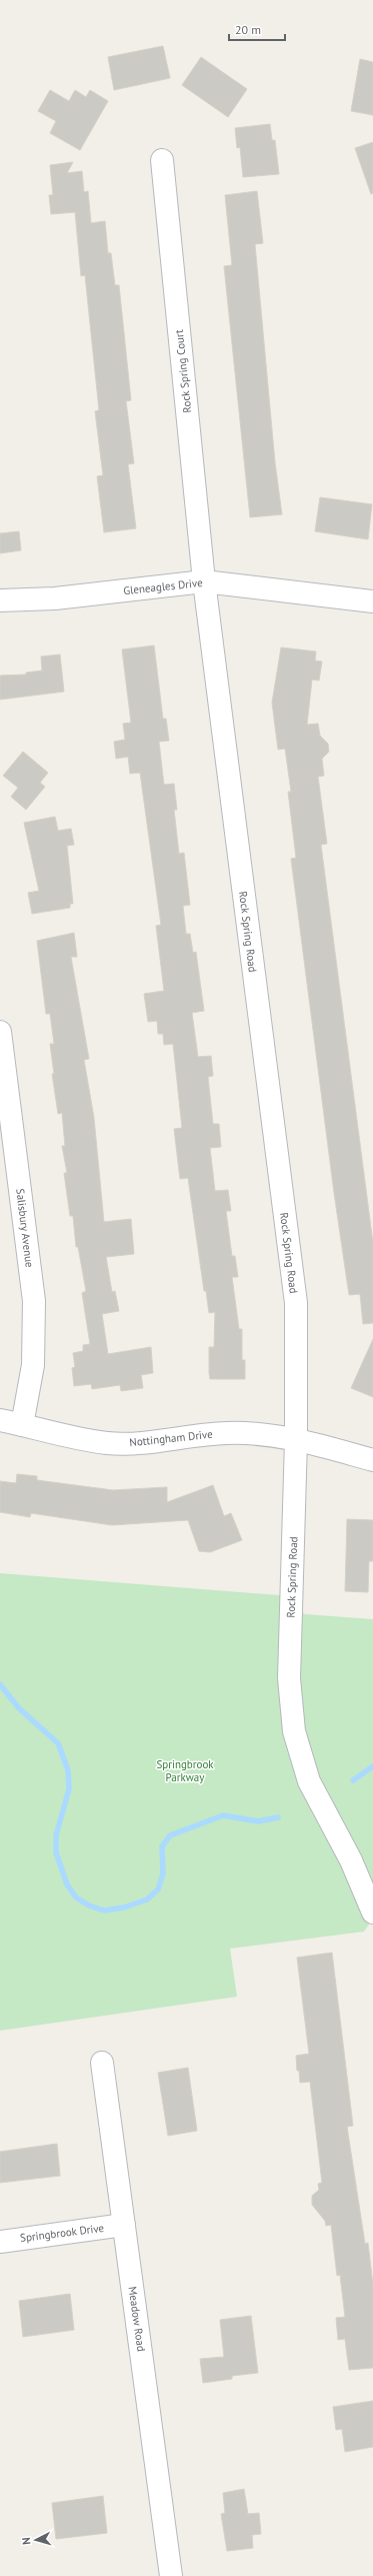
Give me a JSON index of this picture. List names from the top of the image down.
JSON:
{
  "streets": {
    "street": [
      "Rock Spring Court",
      "Gleneagles Drive",
      "Rock Spring Road",
      "Salisbury Avenue",
      "Nottingham Drive",
      "Springbrook Drive",
      "Meadow Road"
    ]
  },
  "crossings": [
    ["Rock Spring Court", "Gleneagles Drive"],
    ["Rock Spring Court", "Rock Spring Road"],
    ["Gleneagles Drive", "Rock Spring Road"],
    ["Rock Spring Road", "Nottingham Drive"],
    ["Salisbury Avenue", "Nottingham Drive"],
    ["Springbrook Drive", "Meadow Road"]
  ],
  "parks": ["Springbrook Parkway"],
  "scale_bar": "20 m",
  "north": "left"
}
